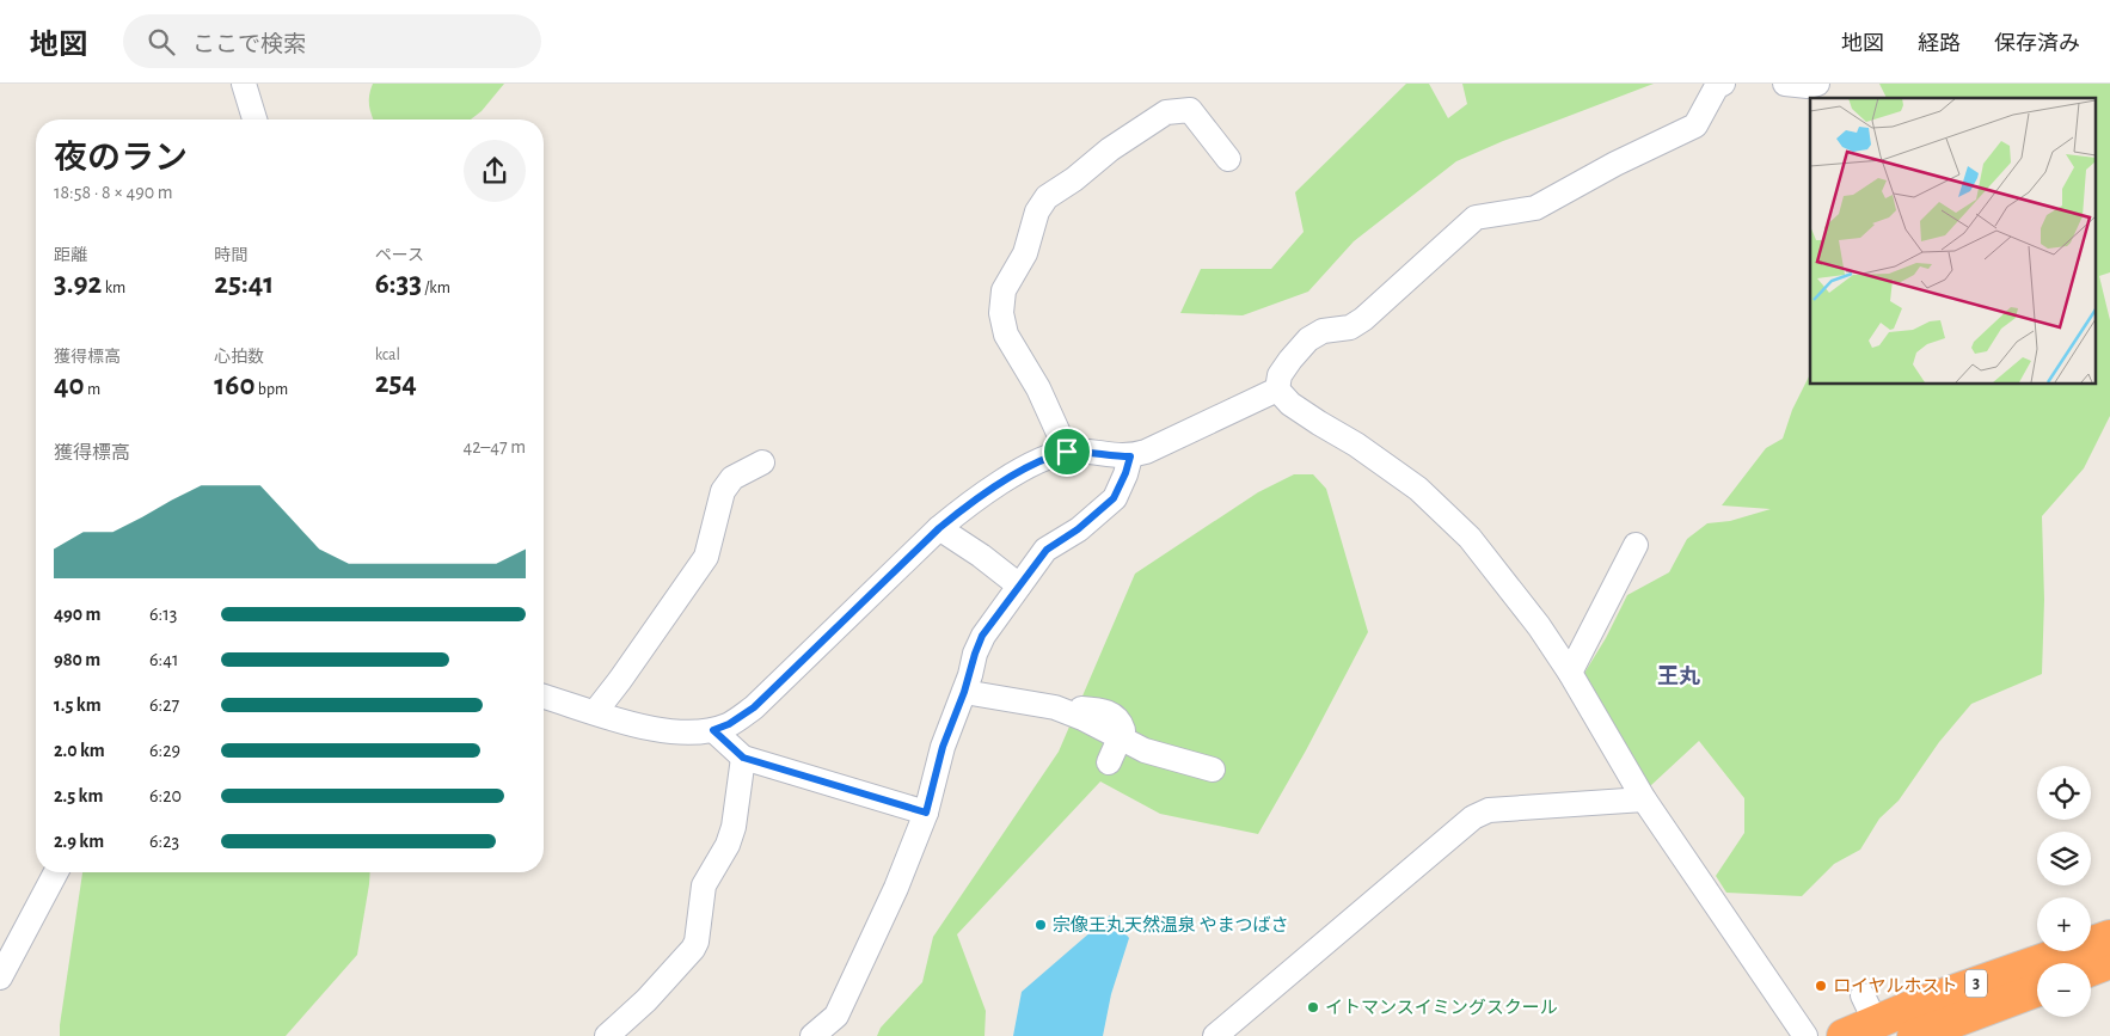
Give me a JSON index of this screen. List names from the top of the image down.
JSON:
{
  "streets": {
    "highway": ["3"]
  },
  "districts": ["王丸"],
  "places": ["宗像王丸天然温泉 やまつばさ", "ロイヤルホスト", "イトマンスイミングスクール"],
  "page": {
    "header": "地図",
    "search": "ここで検索",
    "nav": ["地図", "経路", "保存済み"],
    "heading": ["夜のラン", "18:58 · 8 × 490 m"],
    "stats": [
      ["距離", "3.92 km"],
      ["時間", "25:41"],
      ["ペース", "6:33 /km"],
      ["獲得標高", "40 m"],
      ["心拍数", "160 bpm"],
      ["kcal", "254"]
    ],
    "chart": ["獲得標高", "42–47 m"],
    "list": [
      {
        "name": "490 m",
        "note": "6:13"
      },
      {
        "name": "980 m",
        "note": "6:41"
      },
      {
        "name": "1.5 km",
        "note": "6:27"
      },
      {
        "name": "2.0 km",
        "note": "6:29"
      },
      {
        "name": "2.5 km",
        "note": "6:20"
      },
      {
        "name": "2.9 km",
        "note": "6:23"
      }
    ],
    "map_buttons": ["+", "−"]
  }
}
